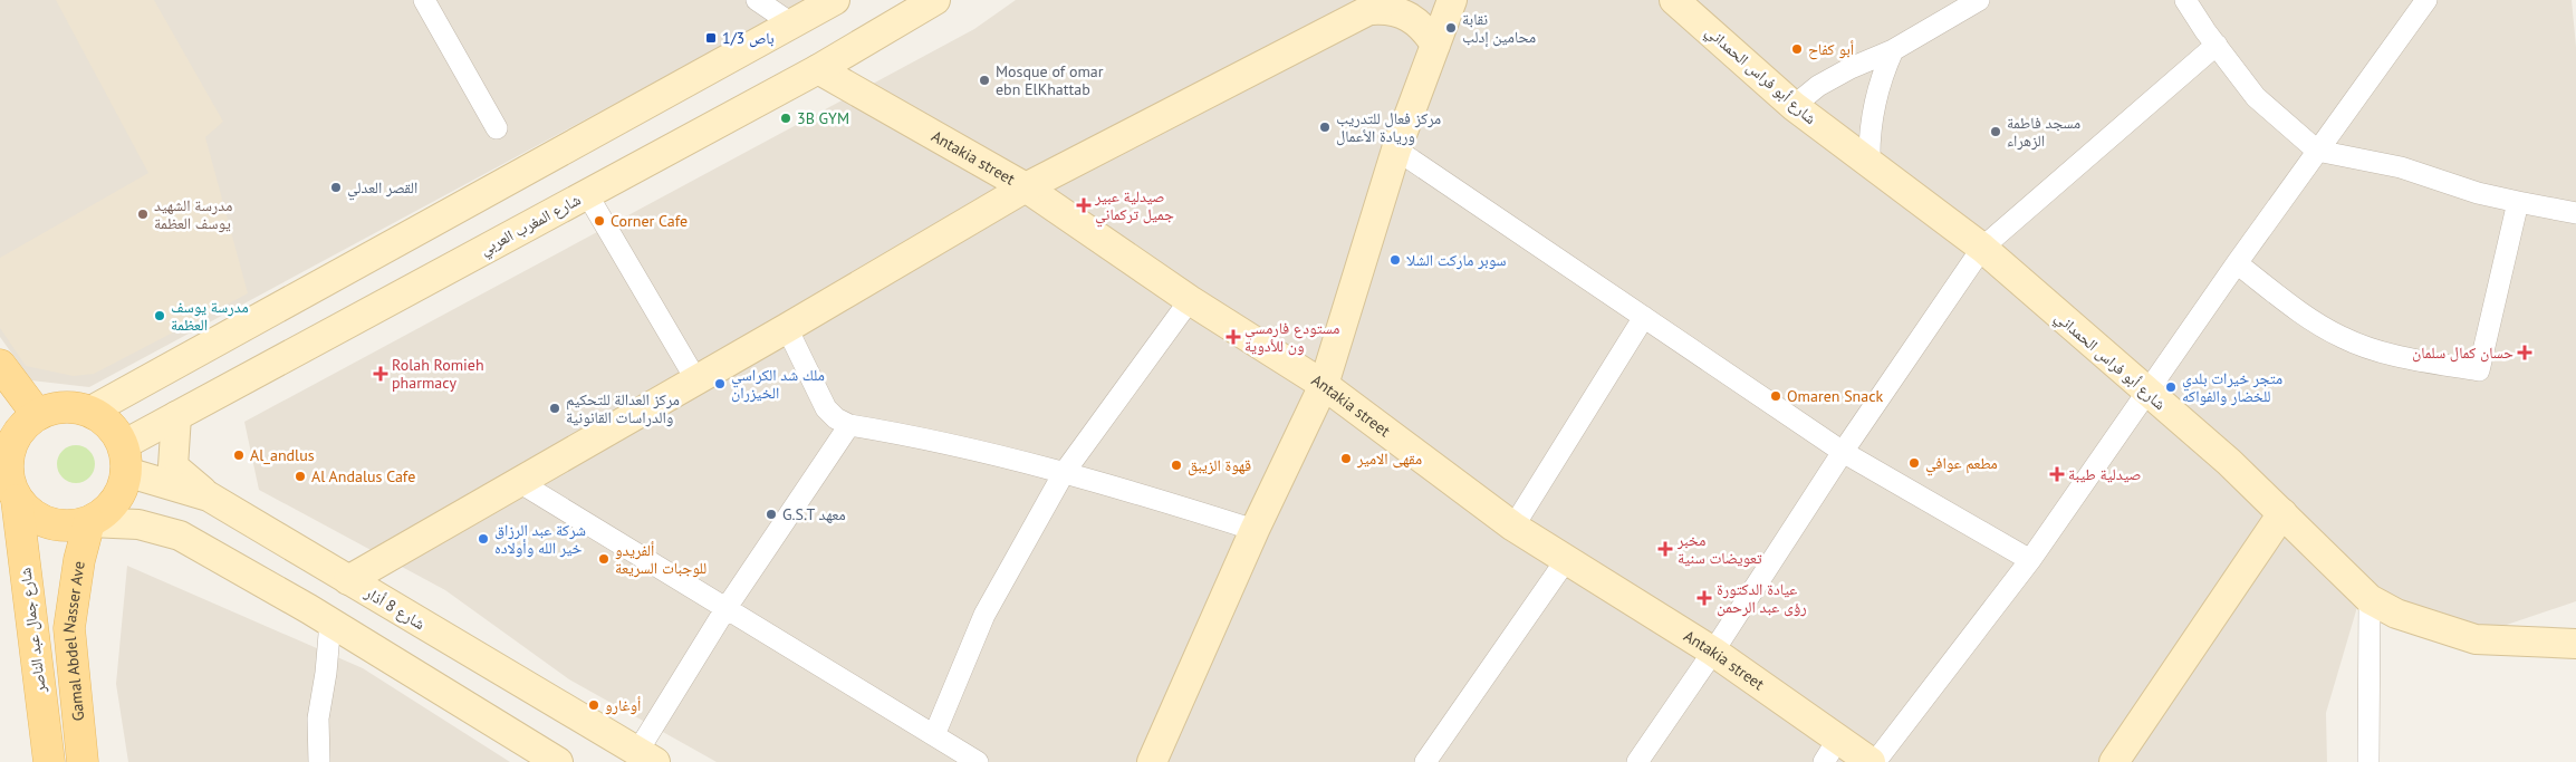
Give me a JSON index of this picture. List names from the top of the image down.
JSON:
{
  "streets": {
    "main road": ["شارع جمال عبد الناصر", "Gamal Abdel Nasser Ave"],
    "street": [
      "شارع أبو فراس الحمداني",
      "Antakia street",
      "شارع المغرب العربي",
      "شارع 8 أذار"
    ]
  },
  "crossings": [
    ["Antakia street", "شارع المغرب العربي"],
    ["شارع المغرب العربي", "شارع 8 أذار"],
    ["شارع المغرب العربي", "شارع جمال عبد الناصر"],
    ["شارع المغرب العربي", "Gamal Abdel Nasser Ave"],
    ["شارع 8 أذار", "شارع جمال عبد الناصر"],
    ["شارع 8 أذار", "Gamal Abdel Nasser Ave"],
    ["شارع جمال عبد الناصر", "Gamal Abdel Nasser Ave"]
  ],
  "places": {
    "other": [
      "نقابة محامين إدلب",
      "أبو كفاح",
      "Mosque of omar ebn ElKhattab",
      "3B GYM",
      "مركز فعال للتدريب وريادة الأعمال",
      "مسجد فاطمة الزهراء",
      "القصر العدلي",
      "مدرسة الشهيد يوسف العظمة",
      "Corner Cafe",
      "سوبر ماركت الشلا",
      "مدرسة يوسف العظمة",
      "ملك شد الكراسي الخيزران",
      "متجر خيرات بلدي للخضار والفواكه",
      "Omaren Snack",
      "مركز العدالة للتحكيم والدراسات القانونية",
      "Al_andlus",
      "مقهى الامير",
      "مطعم عوافي",
      "قهوة الزيبق",
      "Al Andalus Cafe",
      "G.S.T معهد",
      "شركة عبد الرزاق خير الله وأولاده",
      "ألفريدو للوجبات السريعة",
      "أوغارو"
    ],
    "transit": ["باص 1/3"],
    "health": [
      "صيدلية عبير جميل تركماني",
      "مستودع فارمسي ون للأدوية",
      "حسان كمال سلمان",
      "Rolah Romieh pharmacy",
      "صيدلية طيبة",
      "مخبر تعويضات سنية",
      "عيادة الدكتورة رؤى عبد الرحمن"
    ]
  }
}
